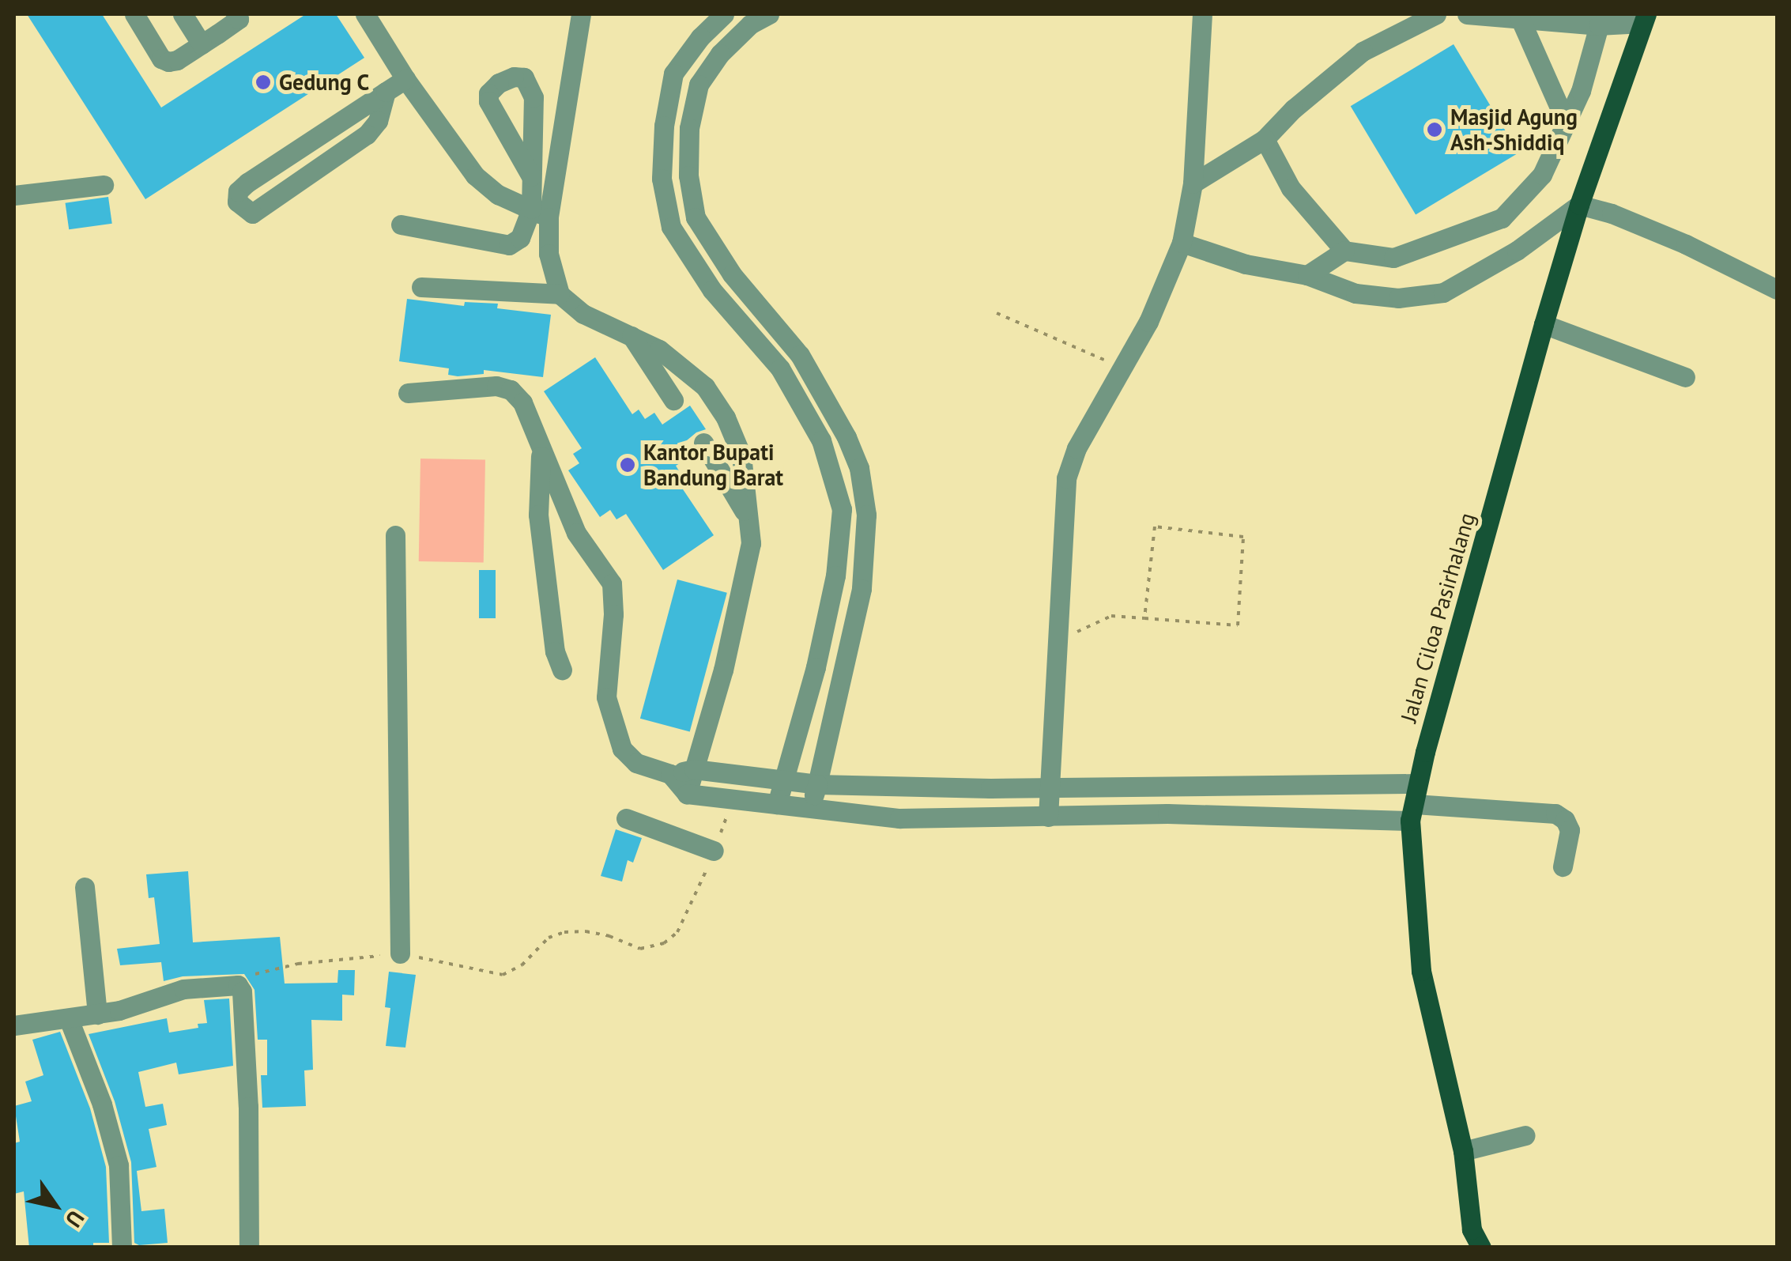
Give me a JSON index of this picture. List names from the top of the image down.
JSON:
{
  "streets": {
    "main road": ["Jalan Ciloa Pasirhalang"]
  },
  "places": ["Gedung C", "Masjid Agung Ash-Shiddiq", "Kantor Bupati Bandung Barat"],
  "north": "bottom right"
}
